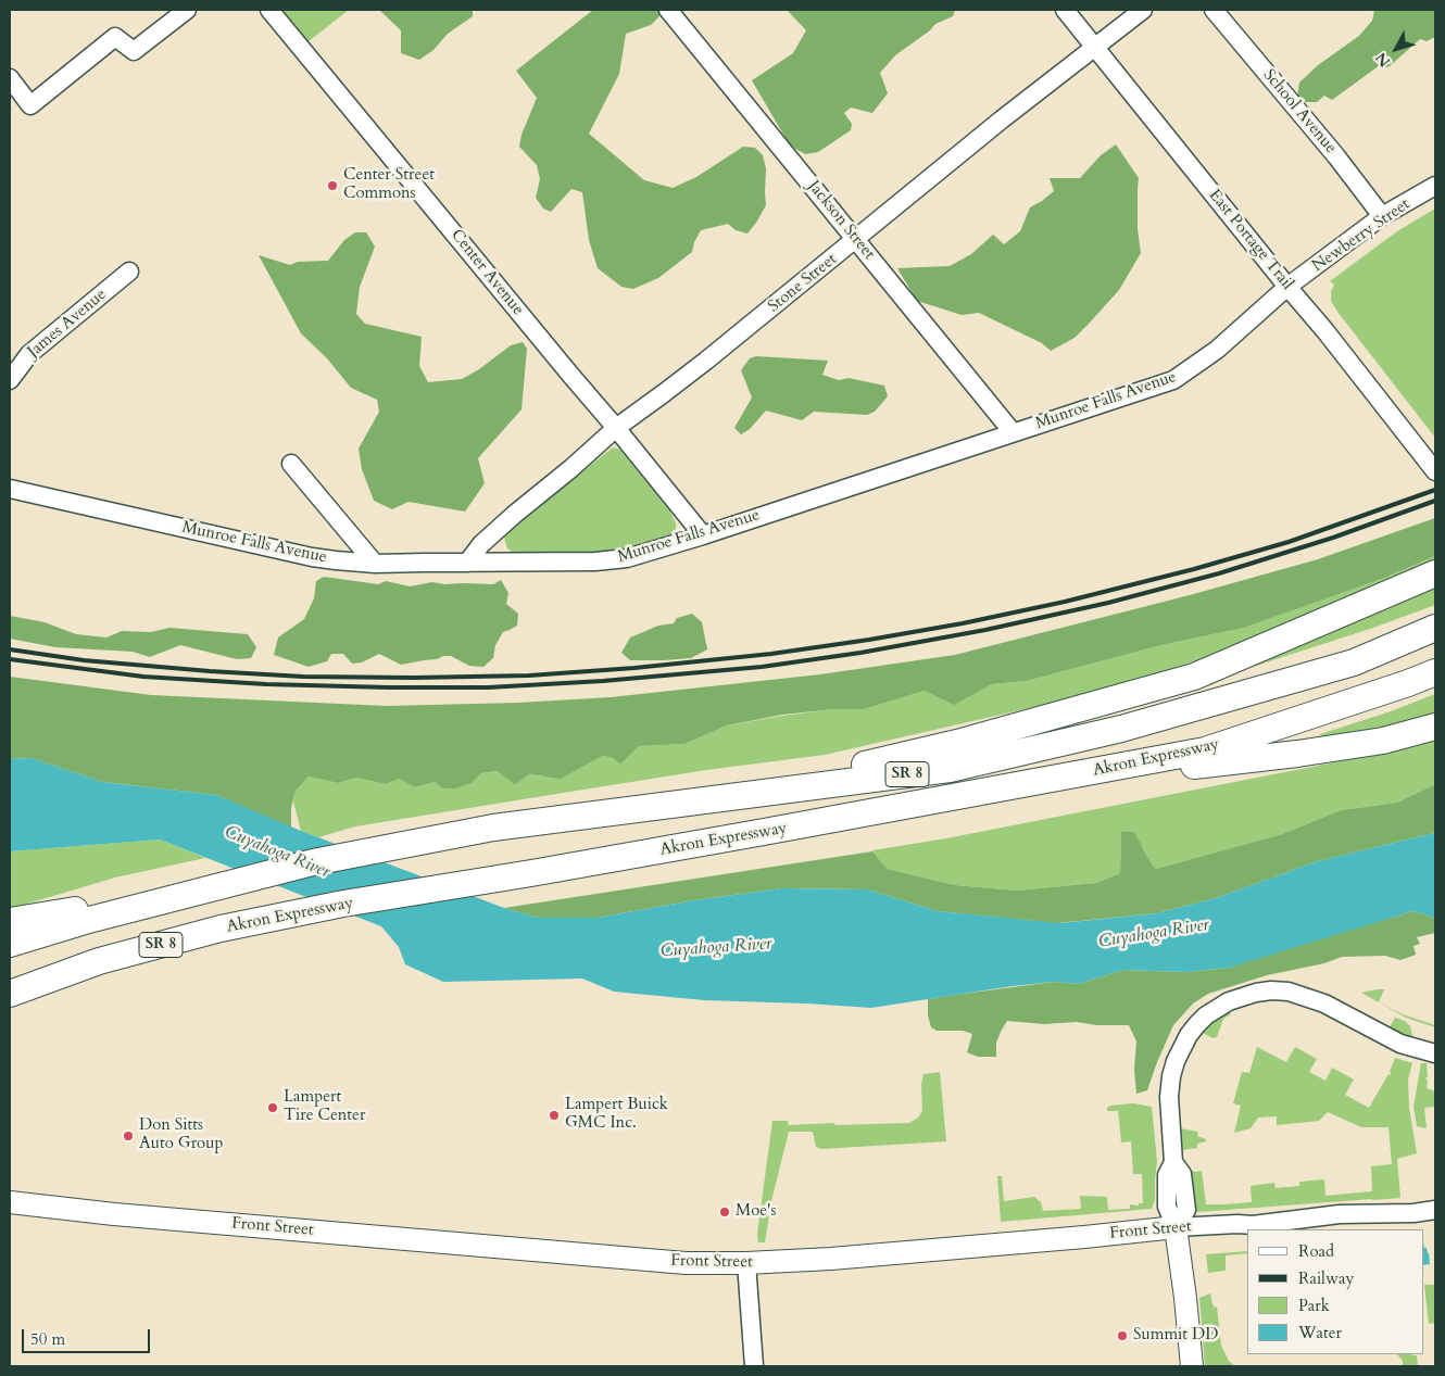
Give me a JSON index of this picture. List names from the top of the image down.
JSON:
{
  "streets": {
    "highway": ["Akron Expressway", "SR 8"],
    "main road": ["Front Street"],
    "street": [
      "School Avenue",
      "Jackson Street",
      "Newberry Street",
      "East Portage Trail",
      "Center Avenue",
      "Stone Street",
      "James Avenue",
      "Munroe Falls Avenue"
    ]
  },
  "crossings": [
    ["School Avenue", "Newberry Street"],
    ["Jackson Street", "Stone Street"],
    ["Jackson Street", "Munroe Falls Avenue"],
    ["Newberry Street", "East Portage Trail"],
    ["Newberry Street", "Munroe Falls Avenue"],
    ["East Portage Trail", "Stone Street"],
    ["East Portage Trail", "Munroe Falls Avenue"],
    ["Center Avenue", "Stone Street"],
    ["Center Avenue", "Munroe Falls Avenue"],
    ["Stone Street", "Munroe Falls Avenue"]
  ],
  "water": ["Cuyahoga River"],
  "places": [
    "Center Street Commons",
    "Lampert Tire Center",
    "Lampert Buick GMC Inc.",
    "Don Sitts Auto Group",
    "Moe's",
    "Summit DD"
  ],
  "legend": [
    "Road",
    "Railway",
    "Park",
    "Water"
  ],
  "scale_bar": "50 m",
  "north": "bottom left"
}
